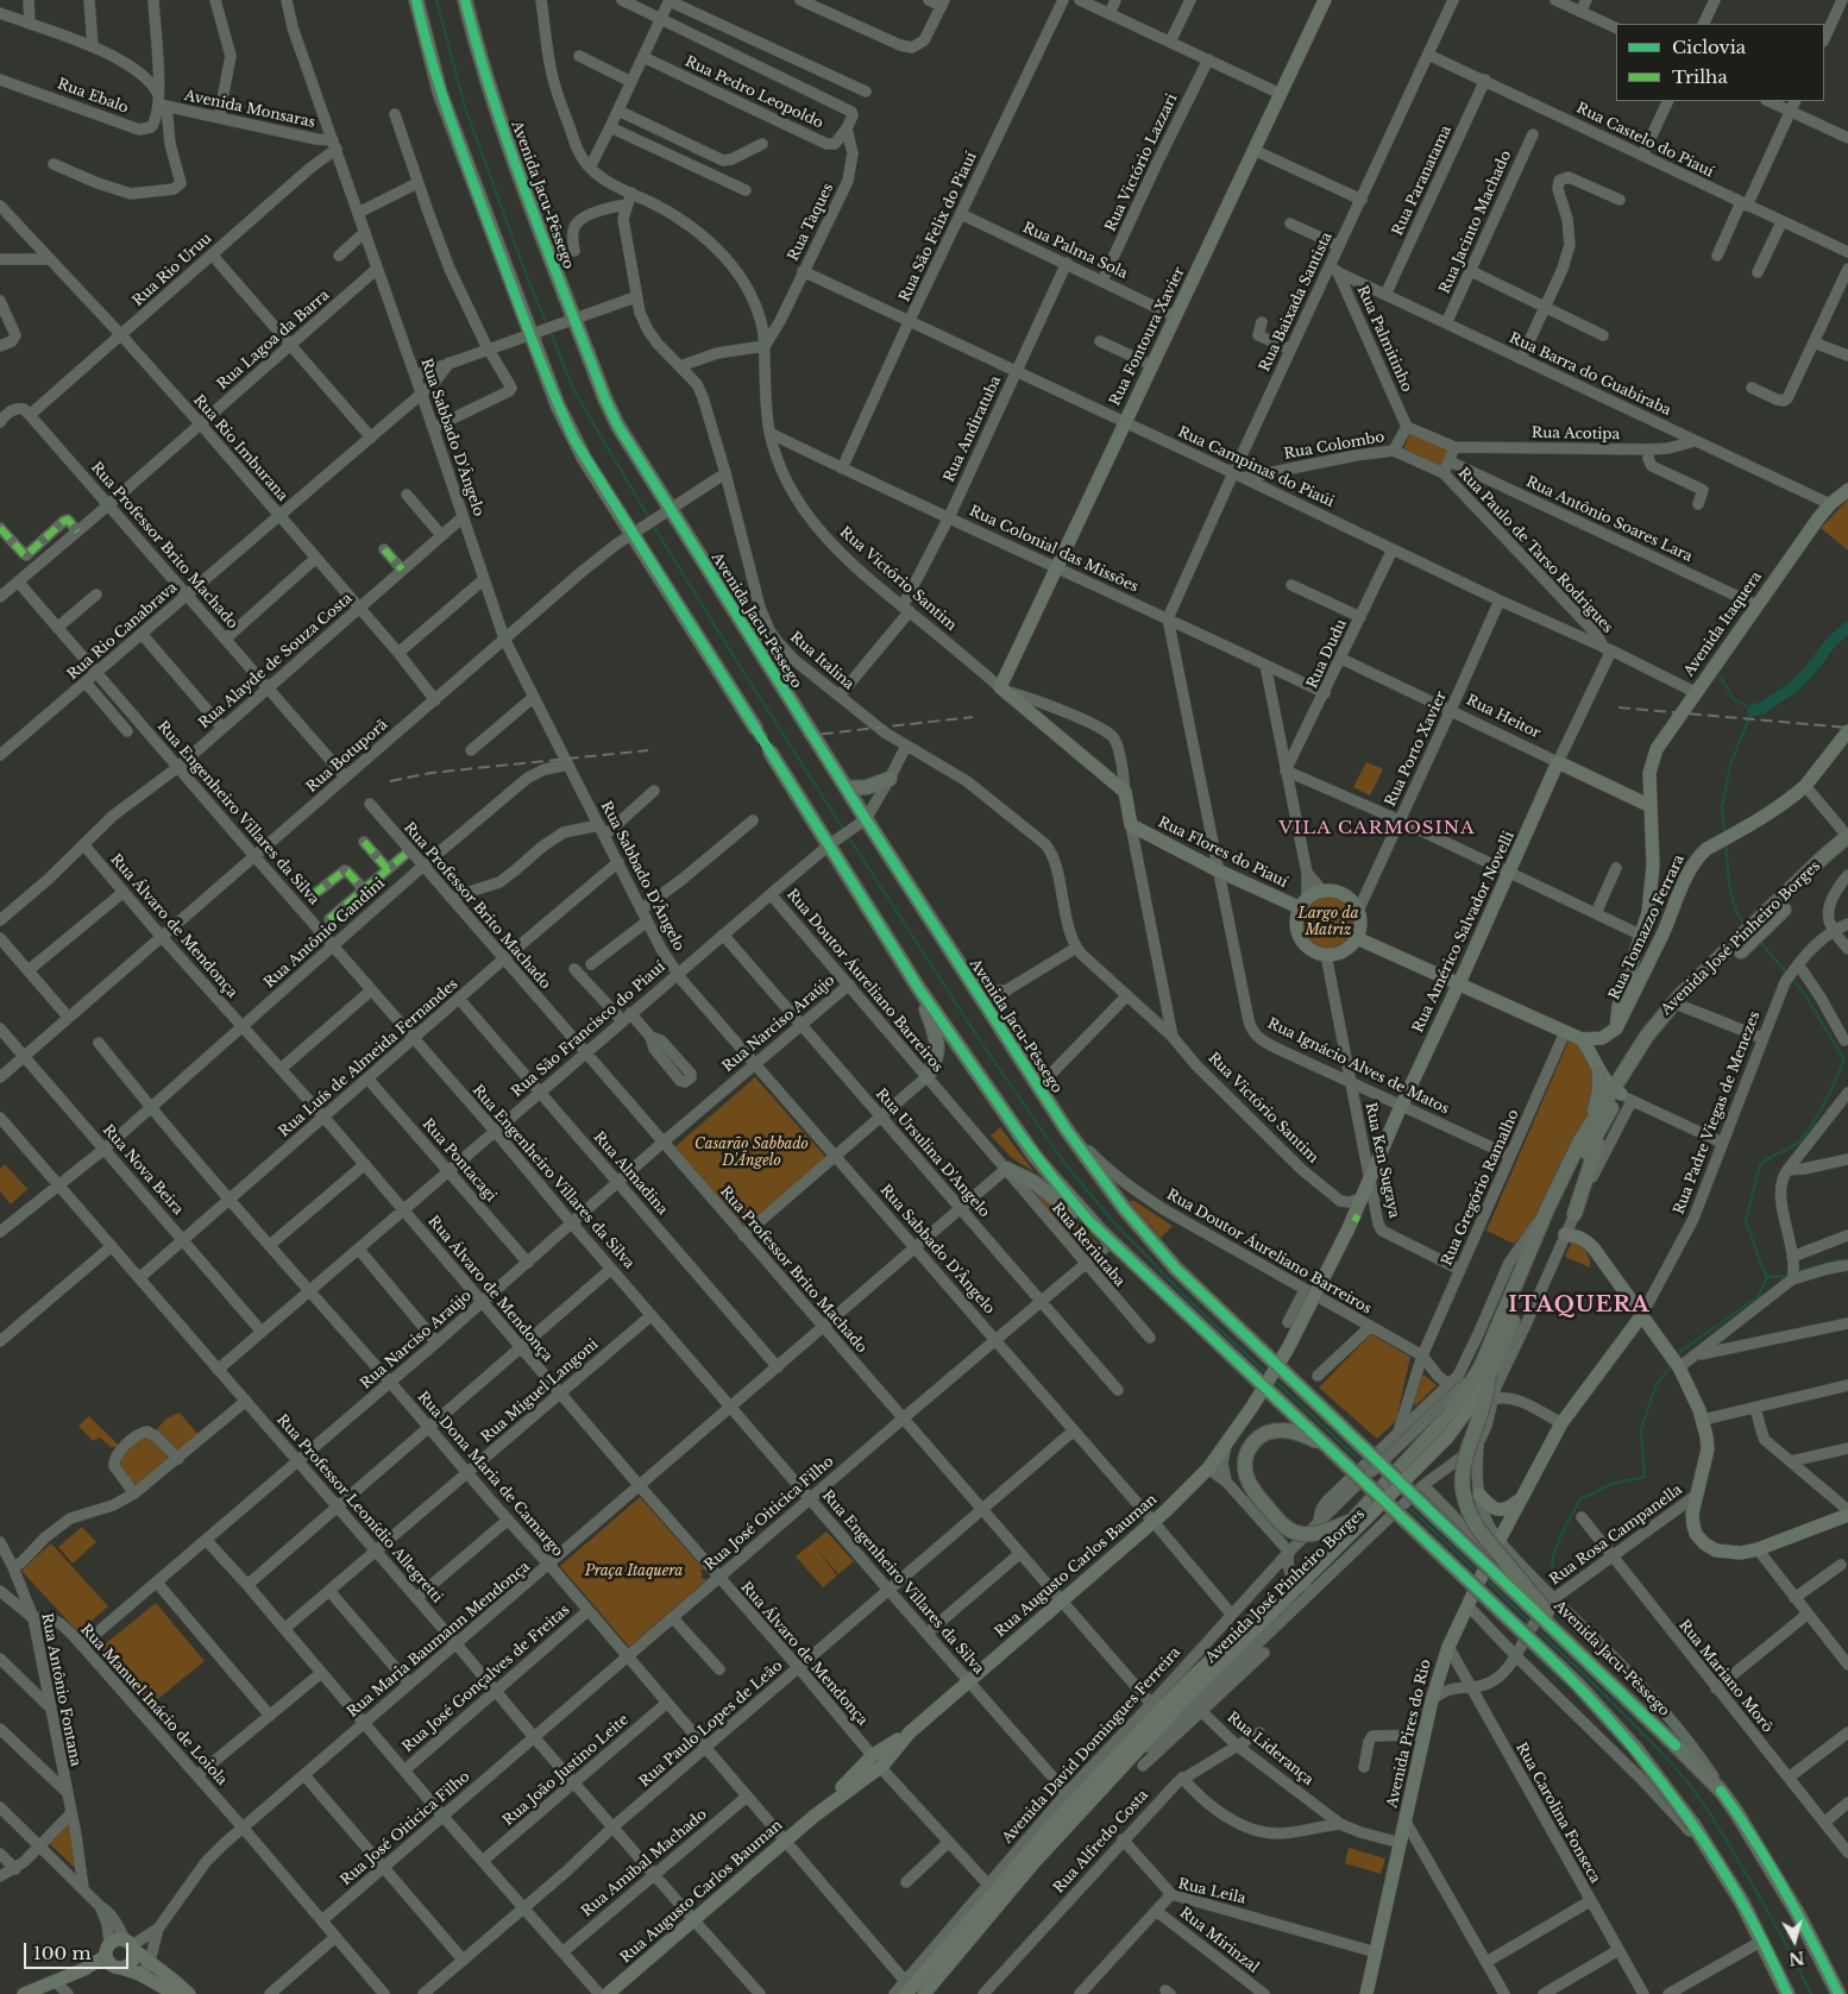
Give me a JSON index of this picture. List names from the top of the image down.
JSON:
{
  "streets": {
    "highway": ["Avenida Jacu-Pêssego", "Avenida José Pinheiro Borges"],
    "main road": [
      "Rua Fontoura Xavier",
      "Rua Victório Santim",
      "Avenida Itaquera",
      "Rua Heitor",
      "Rua Flores do Piauí",
      "Rua Tomazzo Ferrara",
      "Rua Américo Salvador Novelli",
      "Rua Augusto Carlos Bauman",
      "Avenida Pires do Rio"
    ],
    "street": [
      "Rua Pedro Leopoldo",
      "Rua Ebalo",
      "Avenida Monsaras",
      "Rua Castelo do Piauí",
      "Rua Victório Lazzari",
      "Rua Paranatama",
      "Rua Taques",
      "Rua Jacinto Machado",
      "Rua São Felix do Piauí",
      "Rua Palma Sola",
      "Rua Rio Uruu",
      "Rua Baixada Santista",
      "Rua Palmitinho",
      "Rua Lagoa da Barra",
      "Rua Barra do Guabiraba",
      "Rua Andiratuba",
      "Rua Acotipa",
      "Rua Sabbado D'Ângelo",
      "Rua Colombo",
      "Rua Rio Imburana",
      "Rua Campinas do Piaúi",
      "Rua Antônio Soares Lara",
      "Rua Professor Brito Machado",
      "Rua Colonial das Missões",
      "Rua Paulo de Tarso Rodrigues",
      "Rua Rio Canabrava",
      "Rua Dudu",
      "Rua Alayde de Souza Costa",
      "Rua Italina",
      "Rua Porto Xavier",
      "Rua Botuporã",
      "Rua Engenheiro Villares da Silva",
      "Rua Álvaro de Mendonça",
      "Rua Antônio Gandini",
      "Rua Doutor Áureliano Barreiros",
      "Rua Narciso Araújo",
      "Rua São Francisco do Piauí",
      "Rua Luís de Almeida Fernandes",
      "Rua Ignácio Alves de Matos",
      "Rua Padre Viegas de Menezes",
      "Rua Ursulina D'Angelo",
      "Rua Pontacagi",
      "Rua Ken Sugaya",
      "Rua Nova Beira",
      "Rua Almadina",
      "Rua Gregório Ramalho",
      "Rua Reriutaba",
      "Rua Miguel Langoni",
      "Rua Dona Maria de Camargo",
      "Rua Professor Leonídio Allegretti",
      "Rua José Oiticica Filho",
      "Rua Rosa Campanella",
      "Rua Maria Baumann Mendonça",
      "Rua Mariano Morô",
      "Rua José Gonçalves de Freitas",
      "Rua Antônio Fontana",
      "Rua Manuel Inácio de Loiola",
      "Rua Paulo Lopes de Leão",
      "Avenida David Domingues Ferreira",
      "Rua Liderança",
      "Rua João Justino Leite",
      "Rua Carolina Fonseca",
      "Rua Alfredo Costa",
      "Rua Amibal Machado",
      "Rua Leila",
      "Rua Mirinzal"
    ]
  },
  "crossings": [
    ["Rua Pedro Leopoldo", "Rua Taques"],
    ["Rua Ebalo", "Avenida Monsaras"],
    ["Avenida Monsaras", "Rua Rio Uruu"],
    ["Avenida Monsaras", "Rua Sabbado D'Ângelo"],
    ["Rua Castelo do Piauí", "Rua Paranatama"],
    ["Rua Castelo do Piauí", "Rua Baixada Santista"],
    ["Rua Victório Lazzari", "Rua Palma Sola"],
    ["Rua Paranatama", "Rua Barra do Guabiraba"],
    ["Avenida Jacu-Pêssego", "Rua Botuporã"],
    ["Avenida Jacu-Pêssego", "Rua Doutor Áureliano Barreiros"],
    ["Avenida Jacu-Pêssego", "Rua São Francisco do Piauí"],
    ["Avenida Jacu-Pêssego", "Rua Rosa Campanella"],
    ["Avenida Jacu-Pêssego", "Avenida Pires do Rio"],
    ["Rua Taques", "Rua Campinas do Piaúi"],
    ["Rua Taques", "Rua Victório Santim"],
    ["Rua Jacinto Machado", "Rua Barra do Guabiraba"],
    ["Rua São Felix do Piauí", "Rua Palma Sola"],
    ["Rua São Felix do Piauí", "Rua Campinas do Piaúi"],
    ["Rua São Felix do Piauí", "Rua Colonial das Missões"],
    ["Rua Palma Sola", "Rua Fontoura Xavier"],
    ["Rua Palma Sola", "Rua Andiratuba"],
    ["Rua Rio Uruu", "Rua Sabbado D'Ângelo"],
    ["Rua Rio Uruu", "Rua Rio Imburana"],
    ["Rua Rio Uruu", "Rua Professor Brito Machado"],
    ["Rua Baixada Santista", "Rua Palmitinho"],
    ["Rua Baixada Santista", "Rua Barra do Guabiraba"],
    ["Rua Baixada Santista", "Rua Campinas do Piaúi"],
    ["Rua Baixada Santista", "Rua Colonial das Missões"],
    ["Rua Baixada Santista", "Rua Ignácio Alves de Matos"],
    ["Rua Fontoura Xavier", "Rua Campinas do Piaúi"],
    ["Rua Fontoura Xavier", "Rua Colonial das Missões"],
    ["Rua Fontoura Xavier", "Rua Victório Santim"],
    ["Rua Palmitinho", "Rua Barra do Guabiraba"],
    ["Rua Lagoa da Barra", "Rua Sabbado D'Ângelo"],
    ["Rua Lagoa da Barra", "Rua Rio Imburana"],
    ["Rua Lagoa da Barra", "Rua Professor Brito Machado"],
    ["Rua Lagoa da Barra", "Rua Engenheiro Villares da Silva"],
    ["Rua Barra do Guabiraba", "Rua Acotipa"],
    ["Rua Barra do Guabiraba", "Avenida Itaquera"],
    ["Rua Andiratuba", "Rua Campinas do Piaúi"],
    ["Rua Andiratuba", "Rua Colonial das Missões"],
    ["Rua Andiratuba", "Rua Victório Santim"],
    ["Rua Andiratuba", "Rua Italina"],
    ["Rua Sabbado D'Ângelo", "Rua Rio Canabrava"],
    ["Rua Sabbado D'Ângelo", "Rua Alayde de Souza Costa"],
    ["Rua Sabbado D'Ângelo", "Rua Botuporã"],
    ["Rua Sabbado D'Ângelo", "Rua Antônio Gandini"],
    ["Rua Sabbado D'Ângelo", "Rua Narciso Araújo"],
    ["Rua Sabbado D'Ângelo", "Rua São Francisco do Piauí"],
    ["Rua Sabbado D'Ângelo", "Rua Luís de Almeida Fernandes"],
    ["Rua Sabbado D'Ângelo", "Rua José Oiticica Filho"],
    ["Rua Sabbado D'Ângelo", "Rua Augusto Carlos Bauman"],
    ["Rua Sabbado D'Ângelo", "Rua Maria Baumann Mendonça"],
    ["Rua Sabbado D'Ângelo", "Rua Paulo Lopes de Leão"],
    ["Rua Sabbado D'Ângelo", "Avenida David Domingues Ferreira"],
    ["Rua Colombo", "Rua Campinas do Piaúi"],
    ["Rua Rio Imburana", "Rua Rio Canabrava"],
    ["Rua Rio Imburana", "Rua Alayde de Souza Costa"],
    ["Rua Rio Imburana", "Rua Botuporã"],
    ["Rua Campinas do Piaúi", "Rua Paulo de Tarso Rodrigues"],
    ["Rua Campinas do Piaúi", "Avenida Itaquera"],
    ["Rua Campinas do Piaúi", "Rua Dudu"],
    ["Rua Campinas do Piaúi", "Rua Porto Xavier"],
    ["Rua Campinas do Piaúi", "Rua Américo Salvador Novelli"],
    ["Rua Antônio Soares Lara", "Avenida Itaquera"],
    ["Rua Professor Brito Machado", "Rua Rio Canabrava"],
    ["Rua Professor Brito Machado", "Rua Alayde de Souza Costa"],
    ["Rua Professor Brito Machado", "Rua Botuporã"],
    ["Rua Professor Brito Machado", "Rua Antônio Gandini"],
    ["Rua Professor Brito Machado", "Avenida José Pinheiro Borges"],
    ["Rua Professor Brito Machado", "Rua Narciso Araújo"],
    ["Rua Professor Brito Machado", "Rua São Francisco do Piauí"],
    ["Rua Professor Brito Machado", "Rua Luís de Almeida Fernandes"],
    ["Rua Professor Brito Machado", "Rua José Oiticica Filho"],
    ["Rua Professor Brito Machado", "Rua Augusto Carlos Bauman"],
    ["Rua Professor Brito Machado", "Rua Maria Baumann Mendonça"],
    ["Rua Professor Brito Machado", "Rua Paulo Lopes de Leão"],
    ["Rua Professor Brito Machado", "Avenida David Domingues Ferreira"],
    ["Rua Colonial das Missões", "Rua Victório Santim"],
    ["Rua Colonial das Missões", "Rua Dudu"],
    ["Rua Colonial das Missões", "Rua Ignácio Alves de Matos"],
    ["Rua Paulo de Tarso Rodrigues", "Rua Américo Salvador Novelli"],
    ["Rua Victório Santim", "Rua Italina"],
    ["Rua Victório Santim", "Rua Flores do Piauí"],
    ["Rua Victório Santim", "Rua Américo Salvador Novelli"],
    ["Avenida Itaquera", "Rua Heitor"],
    ["Avenida Itaquera", "Rua Tomazzo Ferrara"],
    ["Rua Rio Canabrava", "Rua Engenheiro Villares da Silva"],
    ["Rua Dudu", "Rua Heitor"],
    ["Rua Alayde de Souza Costa", "Rua Engenheiro Villares da Silva"],
    ["Rua Alayde de Souza Costa", "Rua Álvaro de Mendonça"],
    ["Rua Italina", "Rua Botuporã"],
    ["Rua Italina", "Rua São Francisco do Piauí"],
    ["Rua Heitor", "Rua Porto Xavier"],
    ["Rua Heitor", "Rua Américo Salvador Novelli"],
    ["Rua Porto Xavier", "Rua Flores do Piauí"],
    ["Rua Porto Xavier", "Rua Ken Sugaya"],
    ["Rua Botuporã", "Rua Engenheiro Villares da Silva"],
    ["Rua Botuporã", "Rua Álvaro de Mendonça"],
    ["Rua Botuporã", "Rua Nova Beira"],
    ["Rua Engenheiro Villares da Silva", "Rua Antônio Gandini"],
    ["Rua Engenheiro Villares da Silva", "Rua Narciso Araújo"],
    ["Rua Engenheiro Villares da Silva", "Rua São Francisco do Piauí"],
    ["Rua Engenheiro Villares da Silva", "Rua Luís de Almeida Fernandes"],
    ["Rua Engenheiro Villares da Silva", "Rua Miguel Langoni"],
    ["Rua Engenheiro Villares da Silva", "Rua José Oiticica Filho"],
    ["Rua Engenheiro Villares da Silva", "Rua Augusto Carlos Bauman"],
    ["Rua Engenheiro Villares da Silva", "Rua Maria Baumann Mendonça"],
    ["Rua Engenheiro Villares da Silva", "Rua Paulo Lopes de Leão"],
    ["Rua Engenheiro Villares da Silva", "Avenida David Domingues Ferreira"],
    ["Rua Flores do Piauí", "Rua Ignácio Alves de Matos"],
    ["Rua Flores do Piauí", "Rua Ken Sugaya"],
    ["Rua Álvaro de Mendonça", "Rua Antônio Gandini"],
    ["Rua Álvaro de Mendonça", "Rua Narciso Araújo"],
    ["Rua Álvaro de Mendonça", "Rua São Francisco do Piauí"],
    ["Rua Álvaro de Mendonça", "Rua Luís de Almeida Fernandes"],
    ["Rua Álvaro de Mendonça", "Rua Miguel Langoni"],
    ["Rua Álvaro de Mendonça", "Rua José Oiticica Filho"],
    ["Rua Álvaro de Mendonça", "Rua Augusto Carlos Bauman"],
    ["Rua Álvaro de Mendonça", "Rua Maria Baumann Mendonça"],
    ["Rua Álvaro de Mendonça", "Rua Paulo Lopes de Leão"],
    ["Rua Álvaro de Mendonça", "Avenida David Domingues Ferreira"],
    ["Rua Américo Salvador Novelli", "Rua Ignácio Alves de Matos"],
    ["Rua Américo Salvador Novelli", "Rua Ken Sugaya"],
    ["Rua Américo Salvador Novelli", "Rua Augusto Carlos Bauman"],
    ["Rua Antônio Gandini", "Rua Nova Beira"],
    ["Rua Antônio Gandini", "Rua Dona Maria de Camargo"],
    ["Rua Antônio Gandini", "Rua Professor Leonídio Allegretti"],
    ["Avenida José Pinheiro Borges", "Rua Dona Maria de Camargo"],
    ["Avenida José Pinheiro Borges", "Avenida David Domingues Ferreira"],
    ["Rua Doutor Áureliano Barreiros", "Rua Narciso Araújo"],
    ["Rua Doutor Áureliano Barreiros", "Rua São Francisco do Piauí"],
    ["Rua Doutor Áureliano Barreiros", "Rua Gregório Ramalho"],
    ["Rua Doutor Áureliano Barreiros", "Rua Reriutaba"],
    ["Rua Doutor Áureliano Barreiros", "Avenida David Domingues Ferreira"],
    ["Rua Narciso Araújo", "Rua Ursulina D'Angelo"],
    ["Rua Narciso Araújo", "Rua Pontacagi"],
    ["Rua Narciso Araújo", "Rua Almadina"],
    ["Rua Narciso Araújo", "Rua Dona Maria de Camargo"],
    ["Rua Narciso Araújo", "Rua Professor Leonídio Allegretti"],
    ["Rua Narciso Araújo", "Rua Manuel Inácio de Loiola"],
    ["Rua São Francisco do Piauí", "Rua Ursulina D'Angelo"],
    ["Rua São Francisco do Piauí", "Rua Pontacagi"],
    ["Rua São Francisco do Piauí", "Rua Nova Beira"],
    ["Rua São Francisco do Piauí", "Rua Almadina"],
    ["Rua São Francisco do Piauí", "Rua Dona Maria de Camargo"],
    ["Rua São Francisco do Piauí", "Rua Professor Leonídio Allegretti"],
    ["Rua Luís de Almeida Fernandes", "Rua Pontacagi"],
    ["Rua Luís de Almeida Fernandes", "Rua Nova Beira"],
    ["Rua Luís de Almeida Fernandes", "Rua Almadina"],
    ["Rua Luís de Almeida Fernandes", "Rua Dona Maria de Camargo"],
    ["Rua Luís de Almeida Fernandes", "Rua Professor Leonídio Allegretti"],
    ["Rua Ignácio Alves de Matos", "Rua Ken Sugaya"],
    ["Rua Ignácio Alves de Matos", "Rua Gregório Ramalho"],
    ["Rua Padre Viegas de Menezes", "Avenida Pires do Rio"],
    ["Rua Ursulina D'Angelo", "Rua José Oiticica Filho"],
    ["Rua Ken Sugaya", "Rua Gregório Ramalho"],
    ["Rua Almadina", "Rua Maria Baumann Mendonça"],
    ["Rua Gregório Ramalho", "Avenida David Domingues Ferreira"],
    ["Rua Reriutaba", "Rua José Oiticica Filho"],
    ["Rua Miguel Langoni", "Rua Dona Maria de Camargo"],
    ["Rua Miguel Langoni", "Rua Professor Leonídio Allegretti"],
    ["Rua Dona Maria de Camargo", "Rua José Oiticica Filho"],
    ["Rua Dona Maria de Camargo", "Rua Augusto Carlos Bauman"],
    ["Rua Dona Maria de Camargo", "Rua Maria Baumann Mendonça"],
    ["Rua Dona Maria de Camargo", "Rua José Gonçalves de Freitas"],
    ["Rua Dona Maria de Camargo", "Rua Paulo Lopes de Leão"],
    ["Rua Dona Maria de Camargo", "Avenida David Domingues Ferreira"],
    ["Rua Dona Maria de Camargo", "Rua João Justino Leite"],
    ["Rua Dona Maria de Camargo", "Rua Amibal Machado"],
    ["Rua Professor Leonídio Allegretti", "Rua José Oiticica Filho"],
    ["Rua Professor Leonídio Allegretti", "Rua Augusto Carlos Bauman"],
    ["Rua Professor Leonídio Allegretti", "Rua Maria Baumann Mendonça"],
    ["Rua Professor Leonídio Allegretti", "Rua José Gonçalves de Freitas"],
    ["Rua Professor Leonídio Allegretti", "Rua Paulo Lopes de Leão"],
    ["Rua Professor Leonídio Allegretti", "Rua João Justino Leite"],
    ["Rua Professor Leonídio Allegretti", "Rua Amibal Machado"],
    ["Rua José Oiticica Filho", "Rua Manuel Inácio de Loiola"],
    ["Rua Rosa Campanella", "Rua Mariano Morô"],
    ["Rua Rosa Campanella", "Avenida Pires do Rio"],
    ["Rua Rosa Campanella", "Rua Carolina Fonseca"],
    ["Rua Maria Baumann Mendonça", "Rua Manuel Inácio de Loiola"],
    ["Rua Antônio Fontana", "Rua Manuel Inácio de Loiola"],
    ["Avenida Pires do Rio", "Rua Liderança"],
    ["Avenida Pires do Rio", "Rua Carolina Fonseca"],
    ["Avenida Pires do Rio", "Rua Leila"],
    ["Rua Liderança", "Rua Alfredo Costa"],
    ["Rua Leila", "Rua Mirinzal"]
  ],
  "districts": ["VILA CARMOSINA", "ITAQUERA"],
  "parks": ["Largo da Matriz", "Casarão Sabbado D'Ângelo", "Praça Itaquera"],
  "legend": ["Ciclovia", "Trilha"],
  "scale_bar": "100 m",
  "north": "bottom"
}
